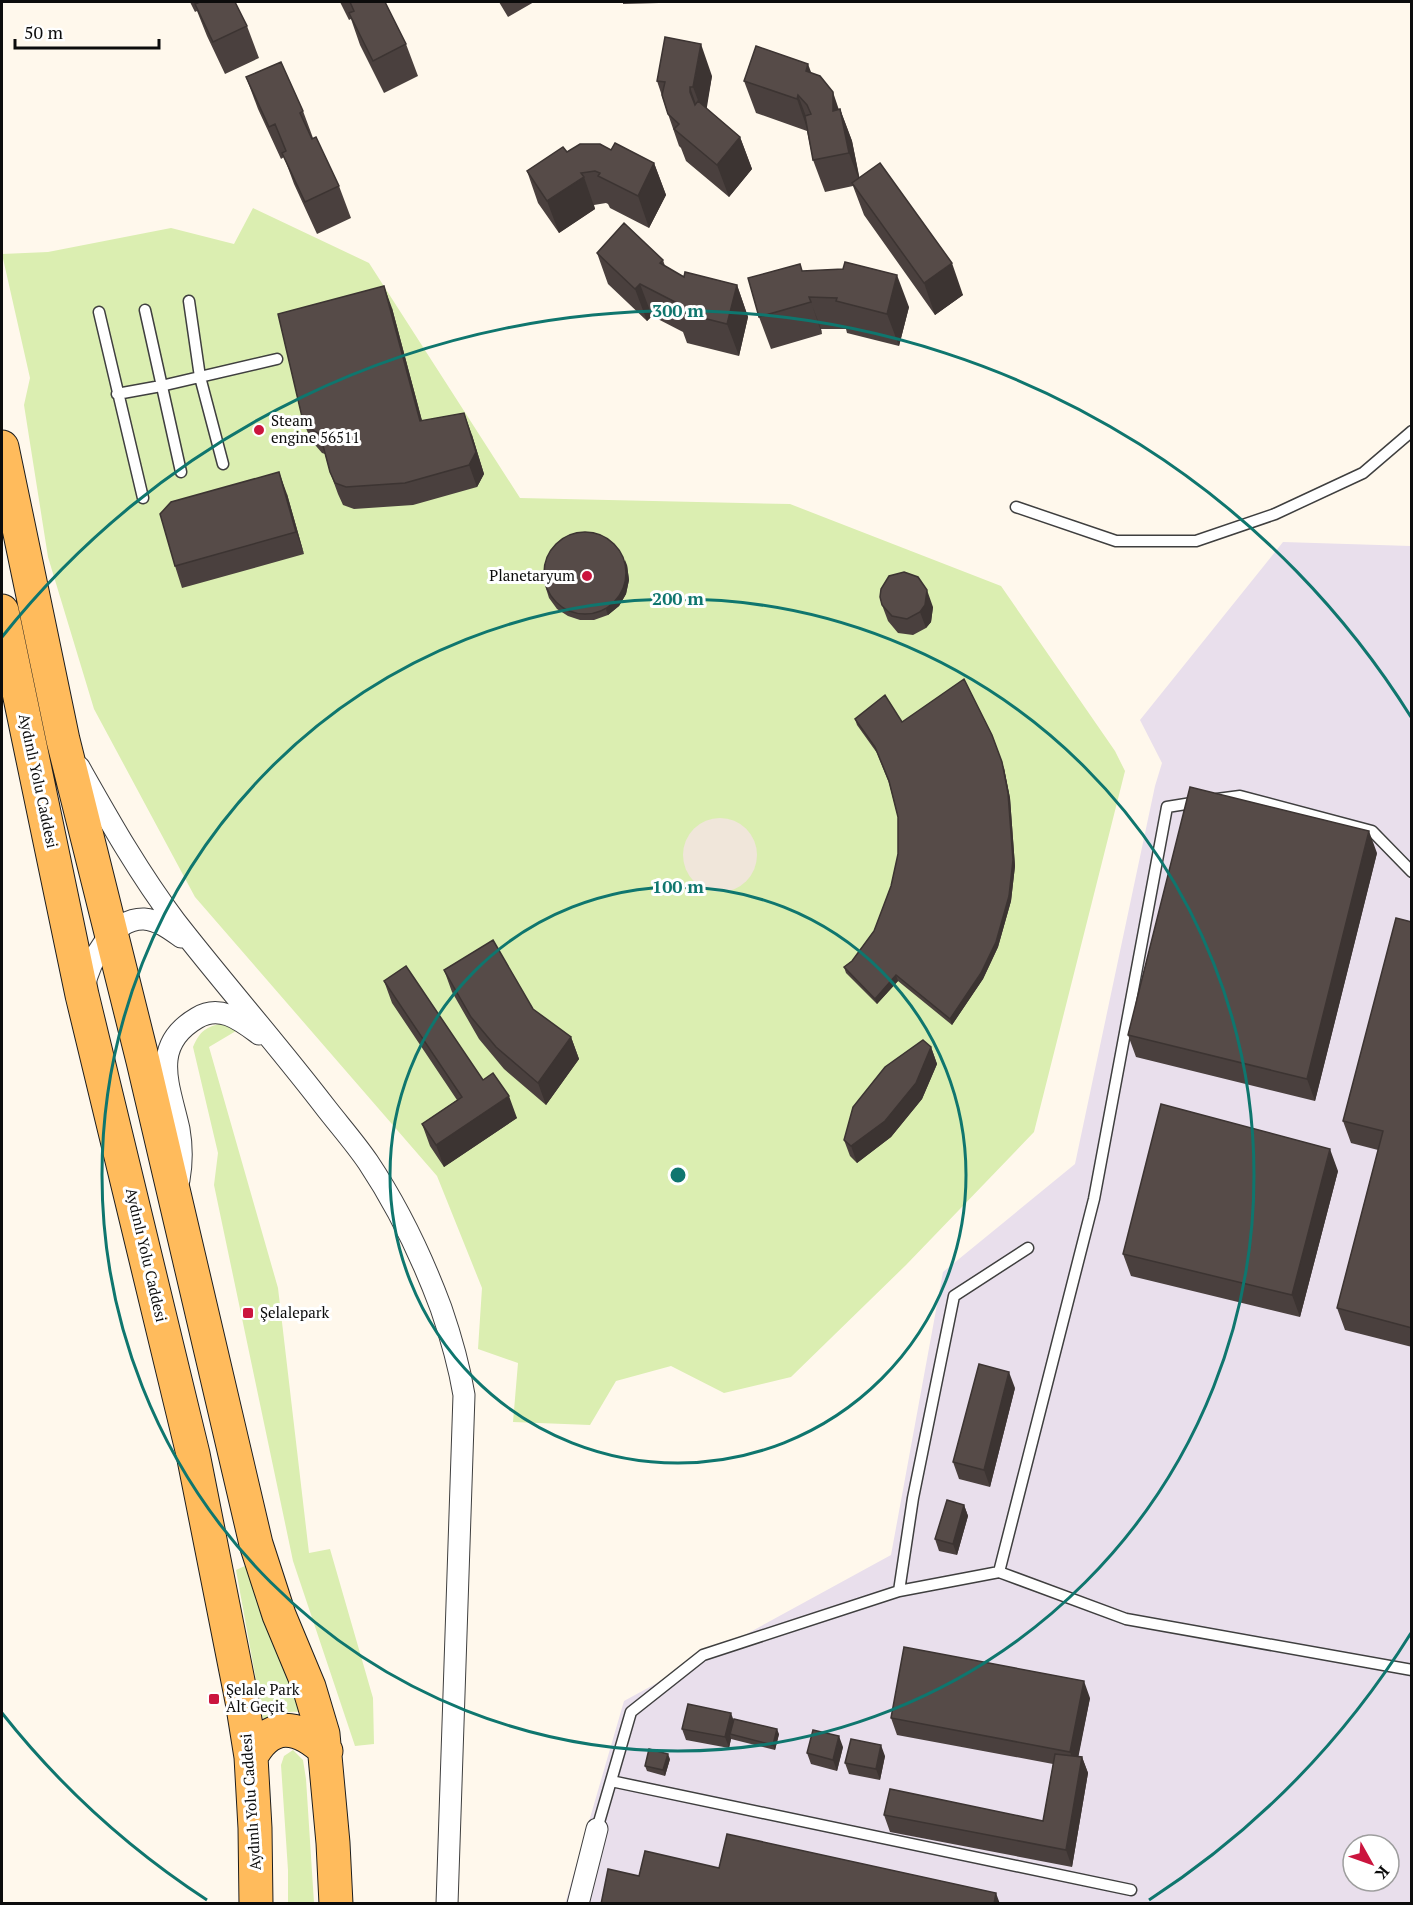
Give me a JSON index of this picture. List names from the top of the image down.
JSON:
{
  "streets": {
    "main road": ["Aydınlı Yolu Caddesi"]
  },
  "places": {
    "other": ["Steam engine 56511", "Planetaryum"],
    "transit": ["Şelalepark", "Şelale Park Alt Geçit"]
  },
  "scale_bar": "50 m",
  "north": "bottom right",
  "rings": ["300 m", "200 m", "100 m"]
}
